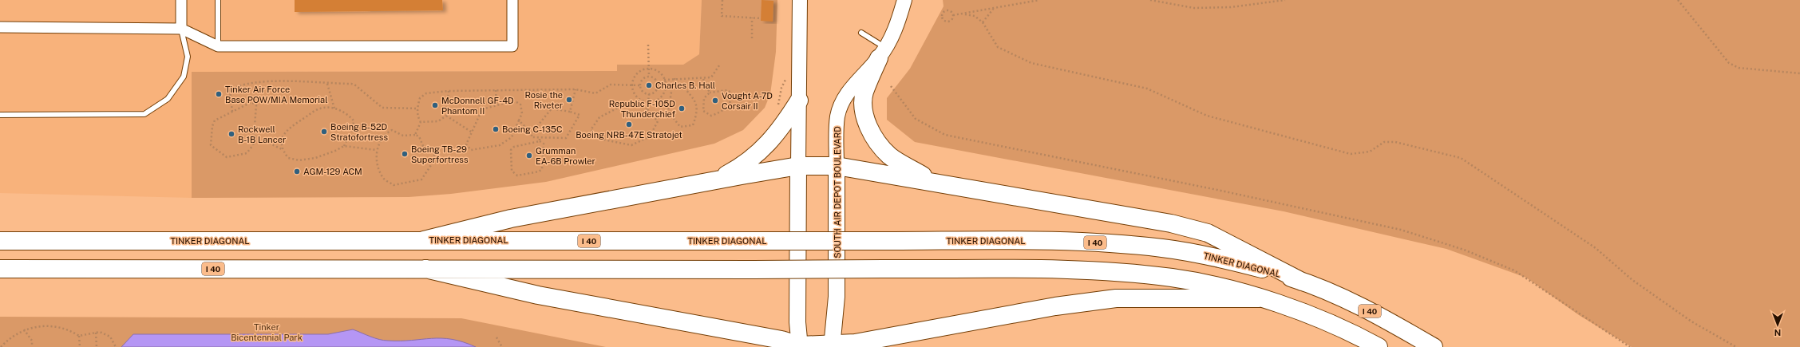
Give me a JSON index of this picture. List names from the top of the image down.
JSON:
{
  "streets": {
    "highway": ["TINKER DIAGONAL", "I 40"],
    "main road": ["SOUTH AIR DEPOT BOULEVARD"]
  },
  "parks": ["Tinker Bicentennial Park"],
  "places": [
    "Charles B. Hall",
    "Tinker Air Force Base POW/MIA Memorial",
    "Rosie the Riveter",
    "Vought A-7D Corsair II",
    "McDonnell GF-4D Phantom II",
    "Republic F-105D Thunderchief",
    "Boeing NRB-47E Stratojet",
    "Boeing C-135C",
    "Boeing B-52D Stratofortress",
    "Rockwell B-1B Lancer",
    "Boeing TB-29 Superfortress",
    "Grumman EA-6B Prowler",
    "AGM-129 ACM"
  ],
  "north": "bottom"
}
